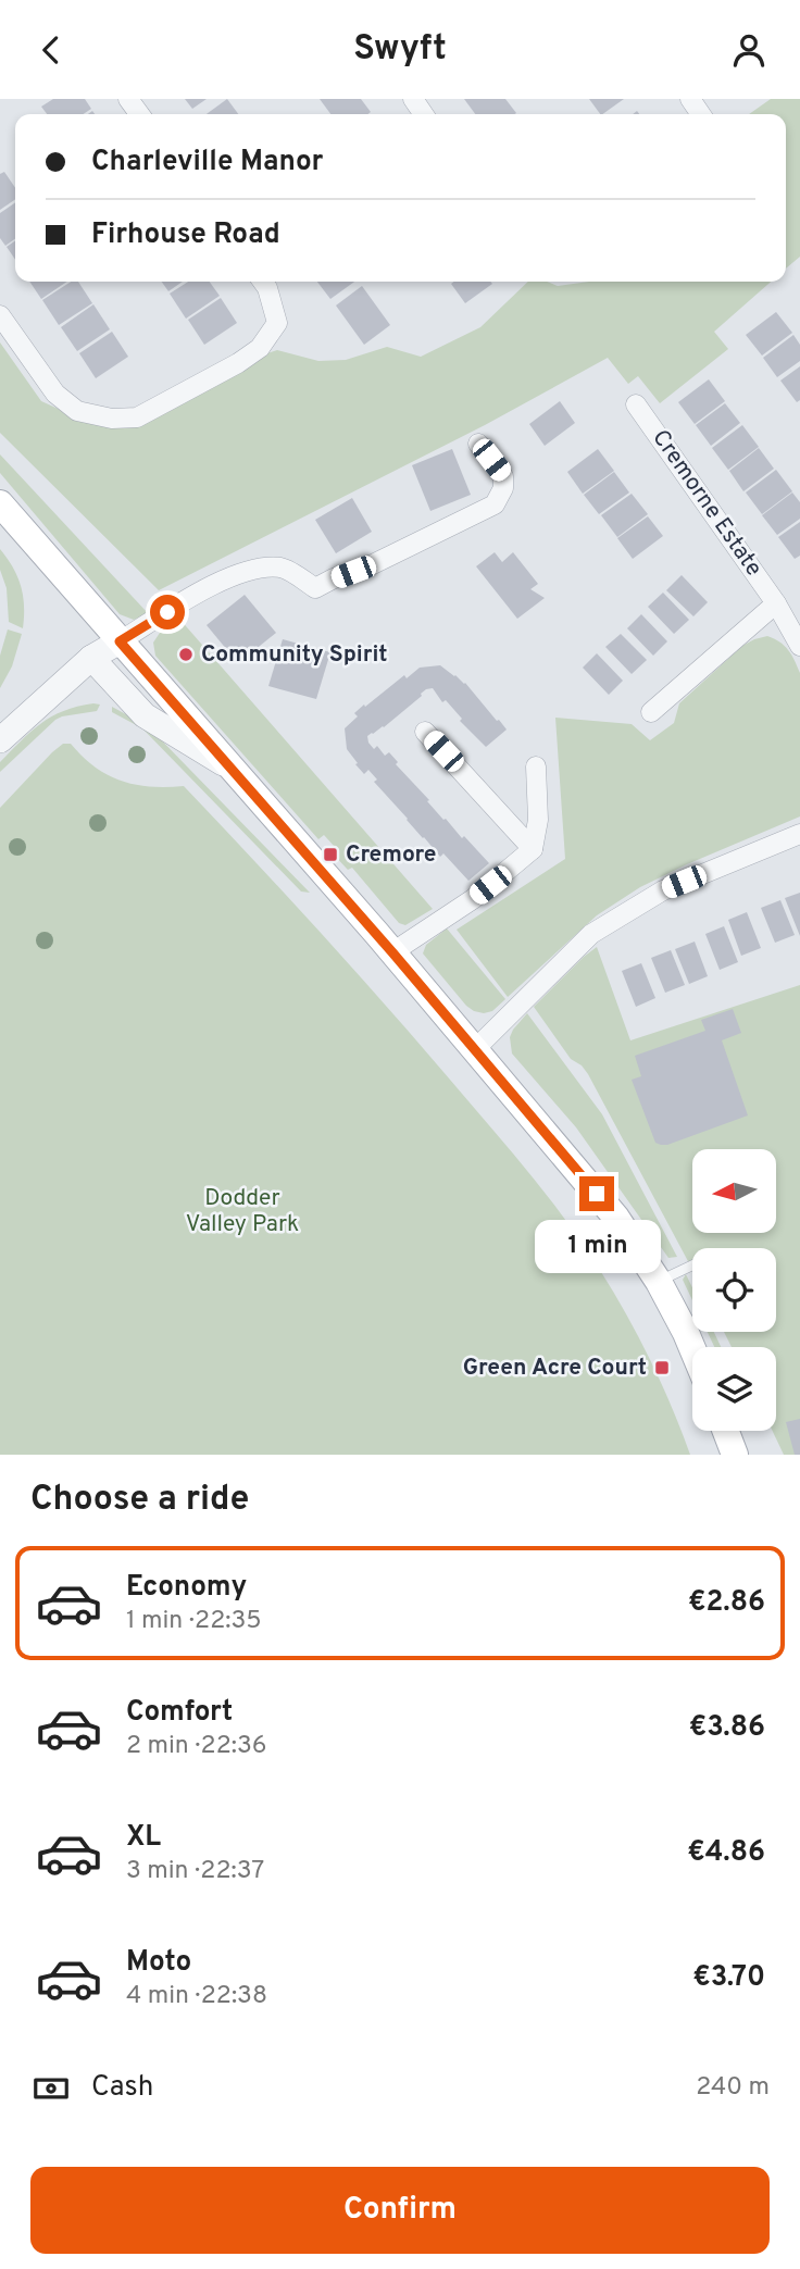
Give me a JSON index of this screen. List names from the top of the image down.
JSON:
{
  "streets": {
    "street": ["Cremorne Estate"]
  },
  "parks": ["Dodder Valley Park"],
  "places": {
    "other": ["Community Spirit"],
    "transit": ["Cremore", "Green Acre Court"]
  },
  "north": "left",
  "page": {
    "header": "Swyft",
    "banner": ["Charleville Manor", "Firhouse Road"],
    "bubble": "1 min",
    "heading": "Choose a ride",
    "list": [
      {
        "name": "Economy",
        "note": "1 min · 22:35",
        "value": "€2.86"
      },
      {
        "name": "Comfort",
        "note": "2 min · 22:36",
        "value": "€3.86"
      },
      {
        "name": "XL",
        "note": "3 min · 22:37",
        "value": "€4.86"
      },
      {
        "name": "Moto",
        "note": "4 min · 22:38",
        "value": "€3.70"
      }
    ],
    "pay": ["Cash", "240 m"],
    "buttons": "Confirm"
  }
}
